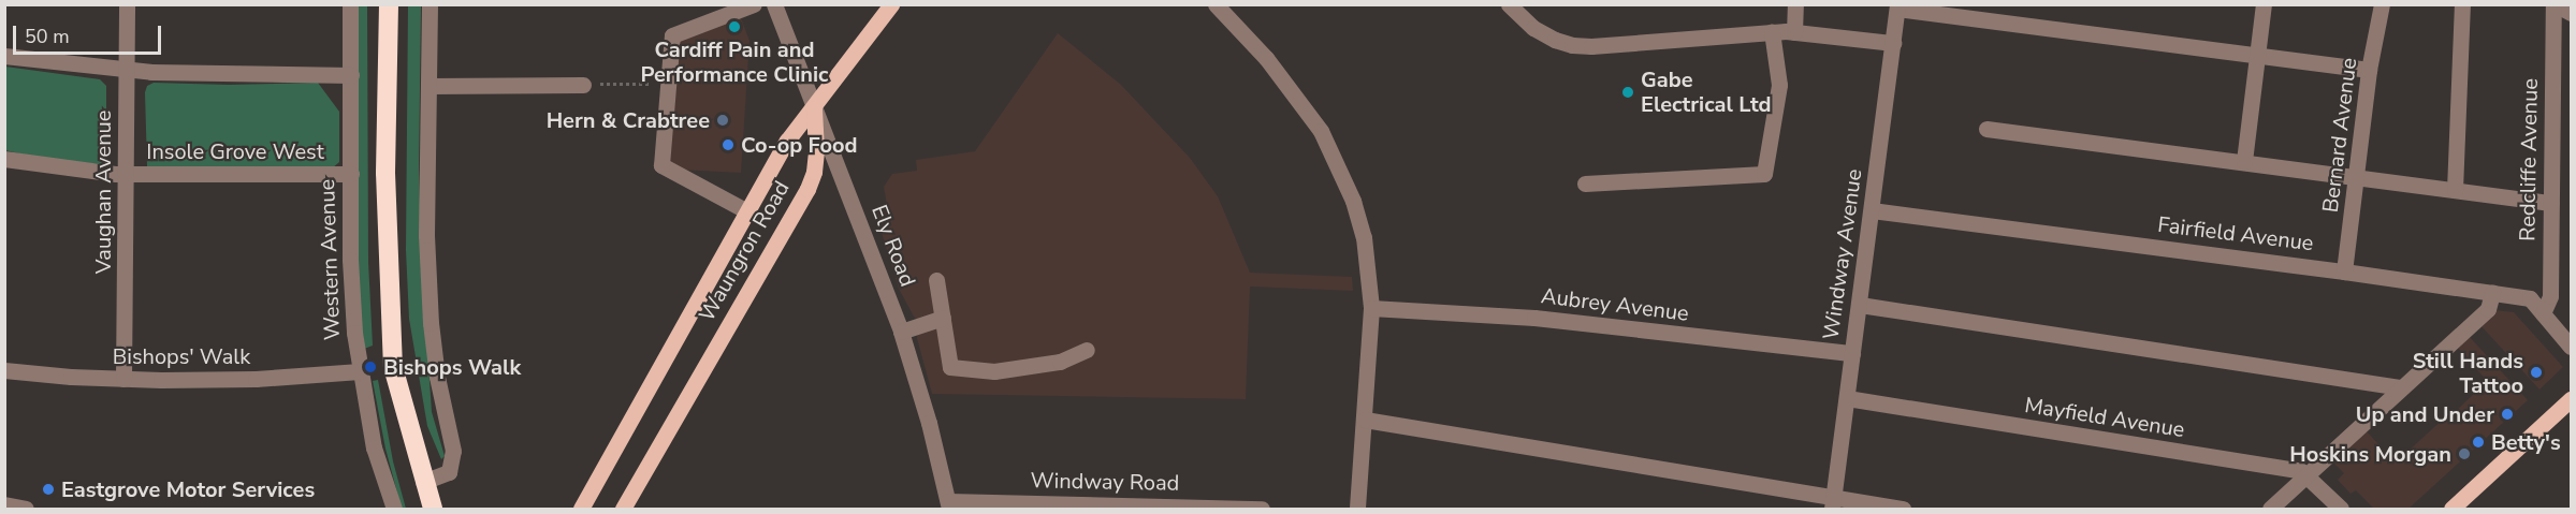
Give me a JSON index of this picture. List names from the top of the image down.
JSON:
{
  "streets": {
    "main road": ["Waungron Road"],
    "street": [
      "Bernard Avenue",
      "Insole Grove West",
      "Redcliffe Avenue",
      "Vaughan Avenue",
      "Fairfield Avenue",
      "Ely Road",
      "Windway Avenue",
      "Western Avenue",
      "Aubrey Avenue",
      "Bishops' Walk",
      "Mayfield Avenue",
      "Windway Road"
    ]
  },
  "crossings": [
    ["Bernard Avenue", "Fairfield Avenue"],
    ["Insole Grove West", "Vaughan Avenue"],
    ["Insole Grove West", "Western Avenue"],
    ["Redcliffe Avenue", "Fairfield Avenue"],
    ["Vaughan Avenue", "Bishops' Walk"],
    ["Fairfield Avenue", "Windway Avenue"],
    ["Ely Road", "Waungron Road"],
    ["Ely Road", "Windway Road"],
    ["Windway Avenue", "Aubrey Avenue"],
    ["Windway Avenue", "Mayfield Avenue"],
    ["Western Avenue", "Bishops' Walk"]
  ],
  "places": [
    "Cardiff Pain and Performance Clinic",
    "Gabe Electrical Ltd",
    "Hern & Crabtree",
    "Co-op Food",
    "Bishops Walk",
    "Still Hands Tattoo",
    "Up and Under",
    "Betty's",
    "Hoskins Morgan",
    "Eastgrove Motor Services"
  ],
  "scale_bar": "50 m"
}
